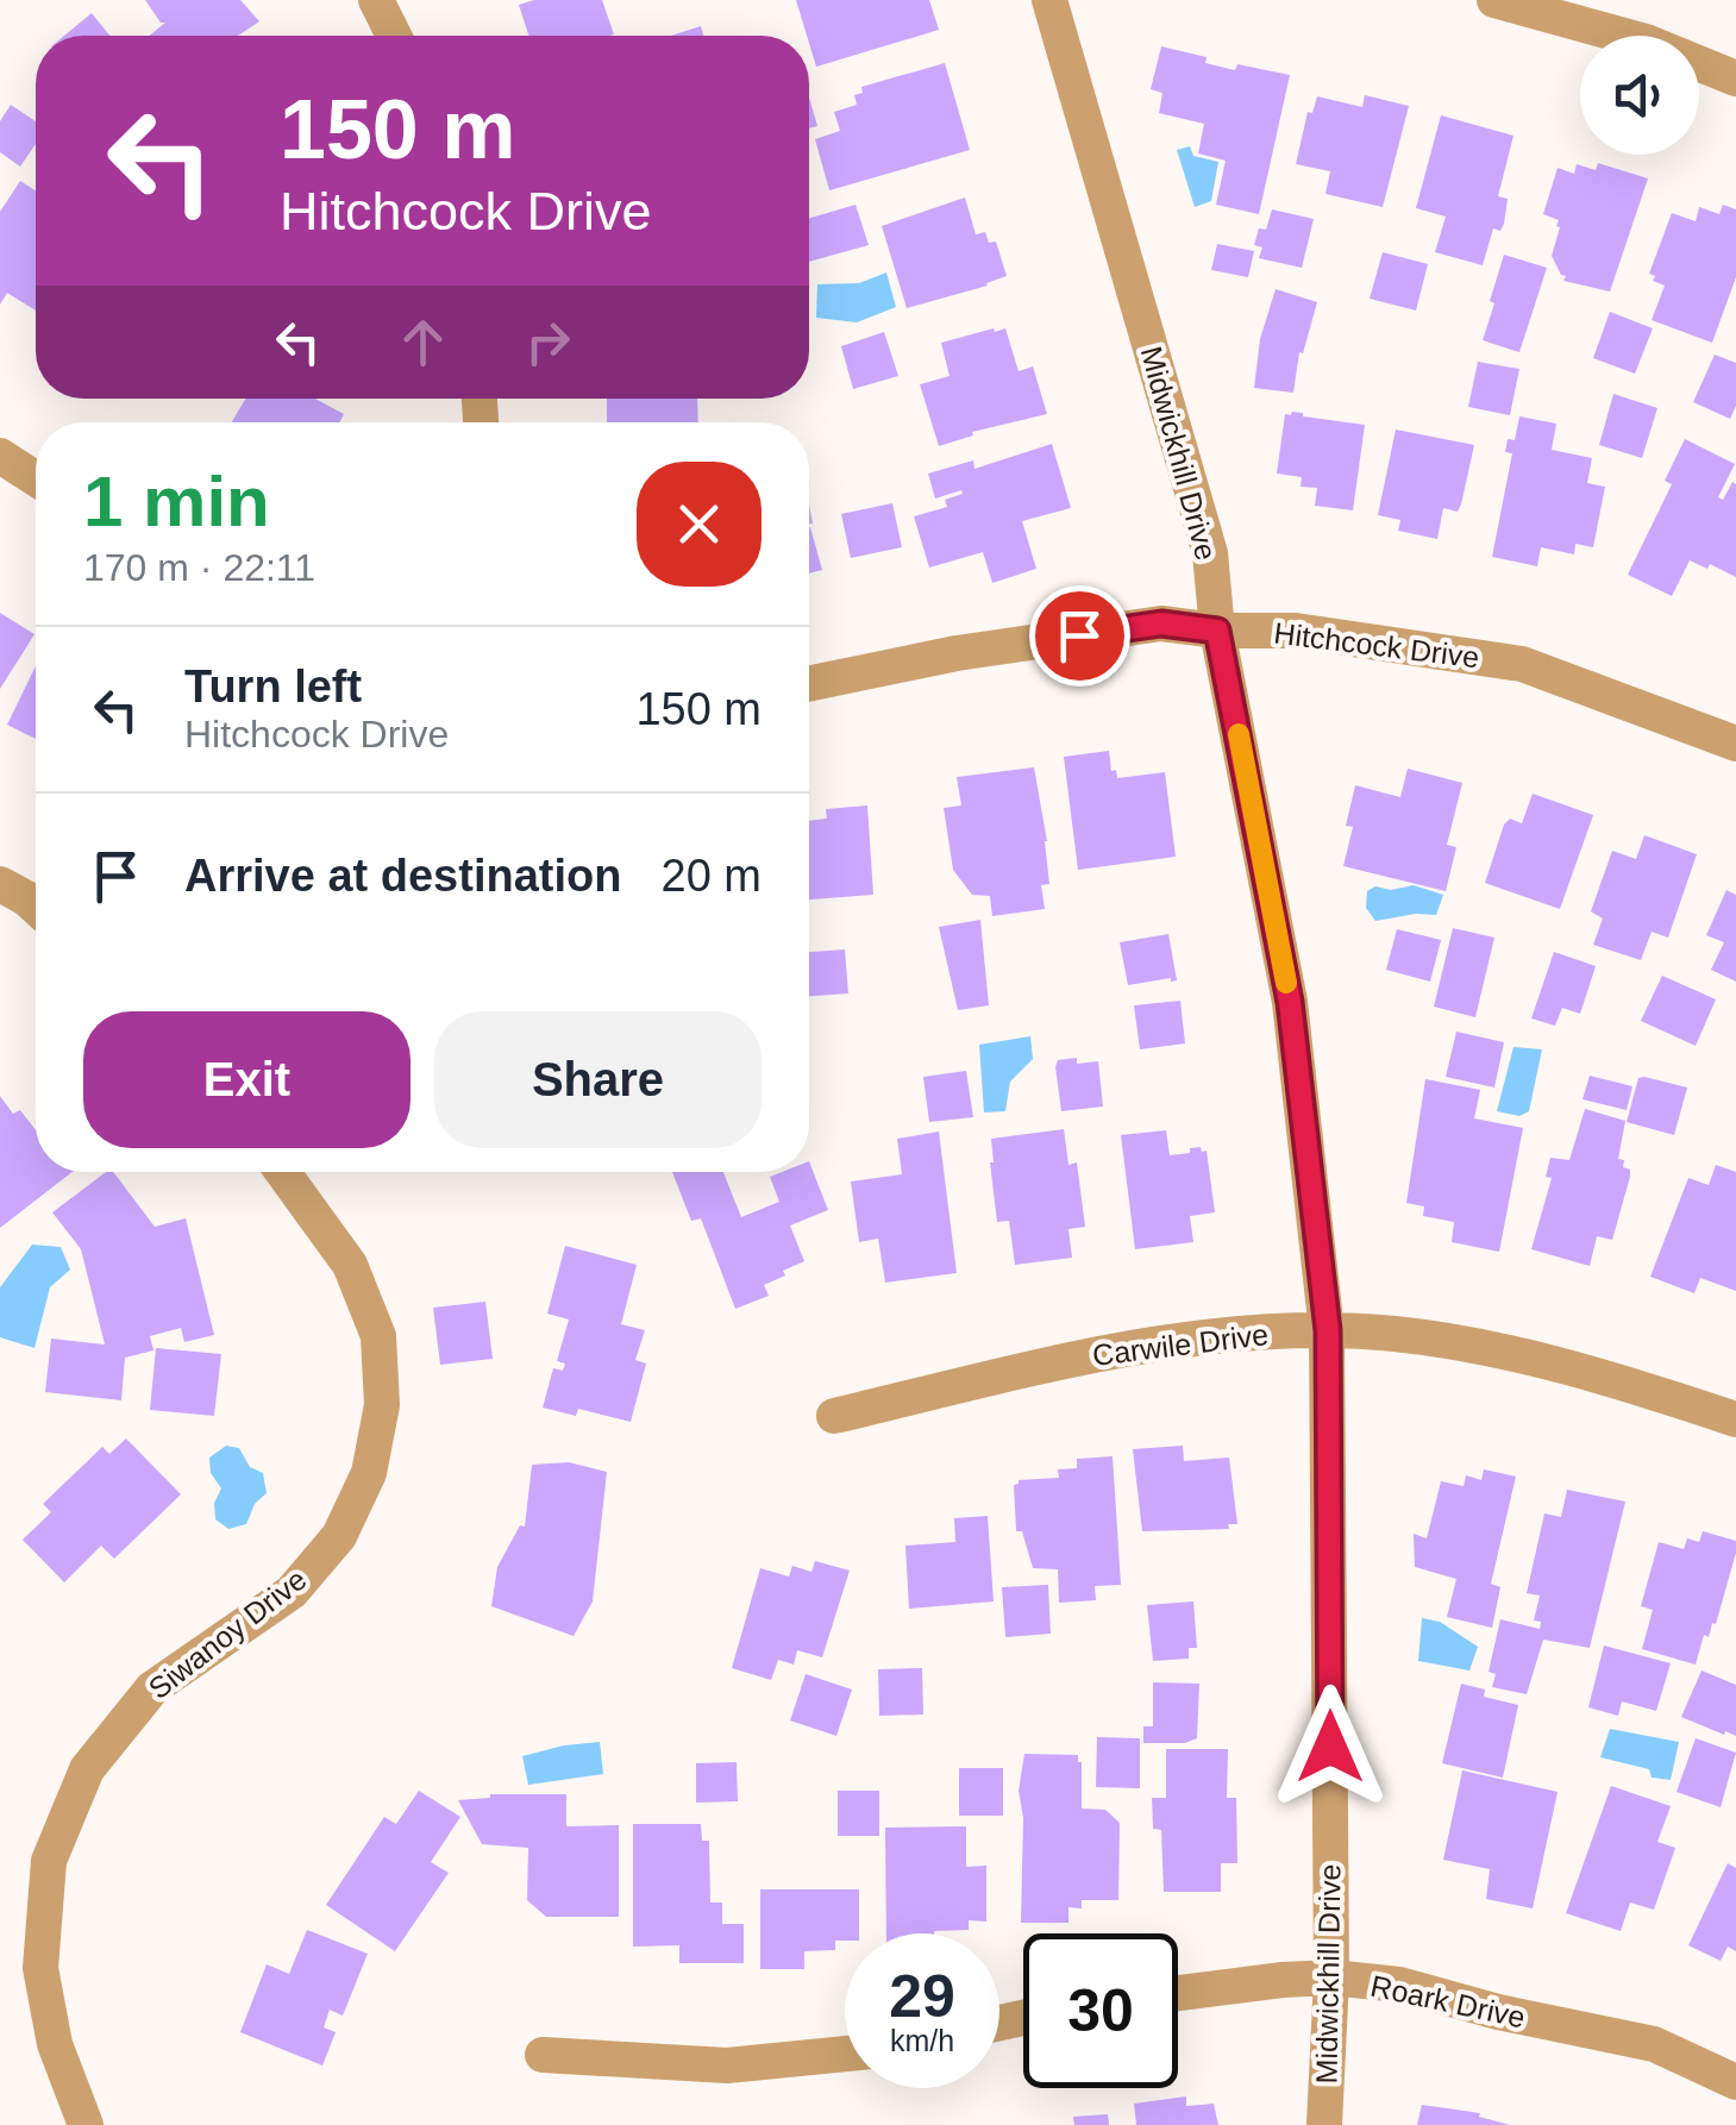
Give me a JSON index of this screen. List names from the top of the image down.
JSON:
{
  "streets": {
    "street": [
      "Midwickhill Drive",
      "Hitchcock Drive",
      "Carwile Drive",
      "Siwanoy Drive",
      "Roark Drive"
    ]
  },
  "crossings": [
    ["Midwickhill Drive", "Hitchcock Drive"],
    ["Midwickhill Drive", "Carwile Drive"],
    ["Midwickhill Drive", "Roark Drive"]
  ],
  "page": {
    "turn": ["150 m", "Hitchcock Drive"],
    "heading": ["1 min", "170 m · 22:11"],
    "list": [
      {
        "name": "Turn left",
        "note": "Hitchcock Drive",
        "value": "150 m"
      },
      {
        "name": "Arrive at destination",
        "value": "20 m"
      }
    ],
    "buttons": ["Exit", "Share"],
    "speed": "29 km/h",
    "limit": "30"
  }
}
